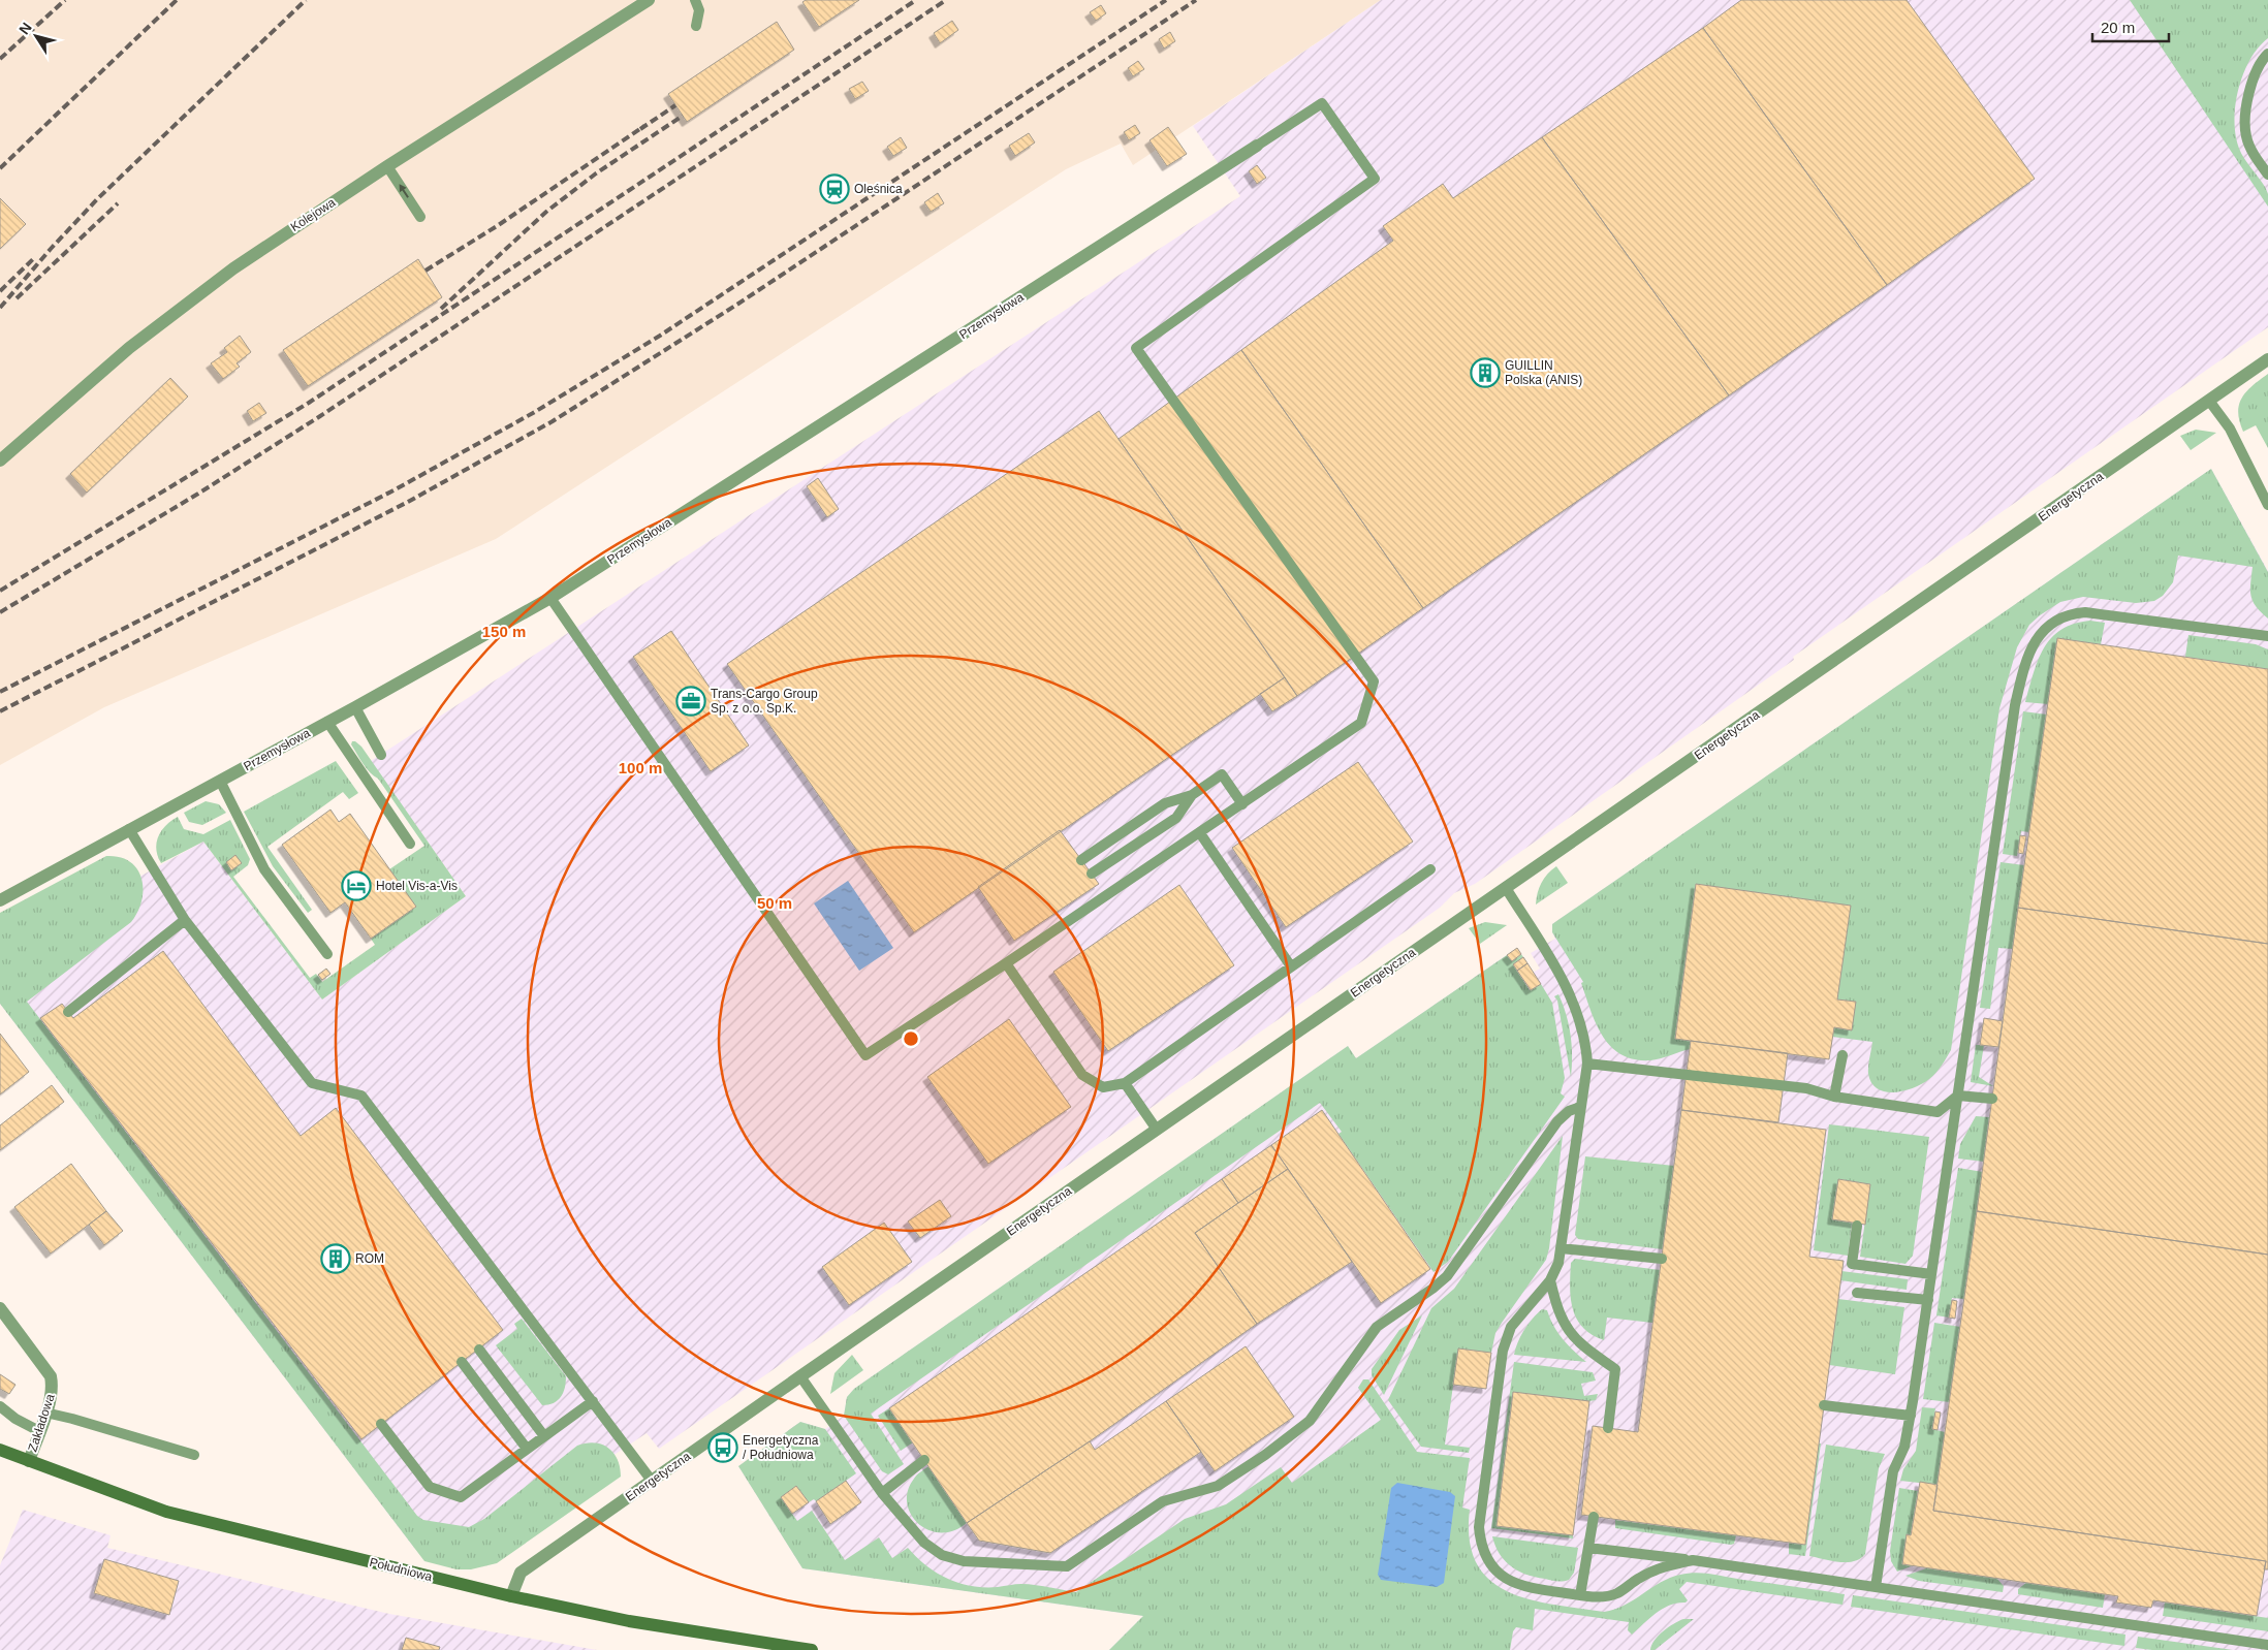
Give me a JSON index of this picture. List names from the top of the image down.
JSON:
{
  "streets": {
    "street": [
      "Kolejowa",
      "Przemysłowa",
      "Energetyczna",
      "Zakładowa",
      "Południowa"
    ]
  },
  "crossings": [
    ["Energetyczna", "Południowa"],
    ["Zakładowa", "Południowa"]
  ],
  "places": {
    "station": ["Oleśnica"],
    "building": ["GUILLIN Polska (ANIS)", "ROM"],
    "office": ["Trans-Cargo Group Sp. z o.o. Sp.K."],
    "hotel": ["Hotel Vis-a-Vis"],
    "bus stop": ["Energetyczna / Południowa"]
  },
  "scale_bar": "20 m",
  "north": "top left",
  "rings": ["150 m", "100 m", "50 m"]
}
